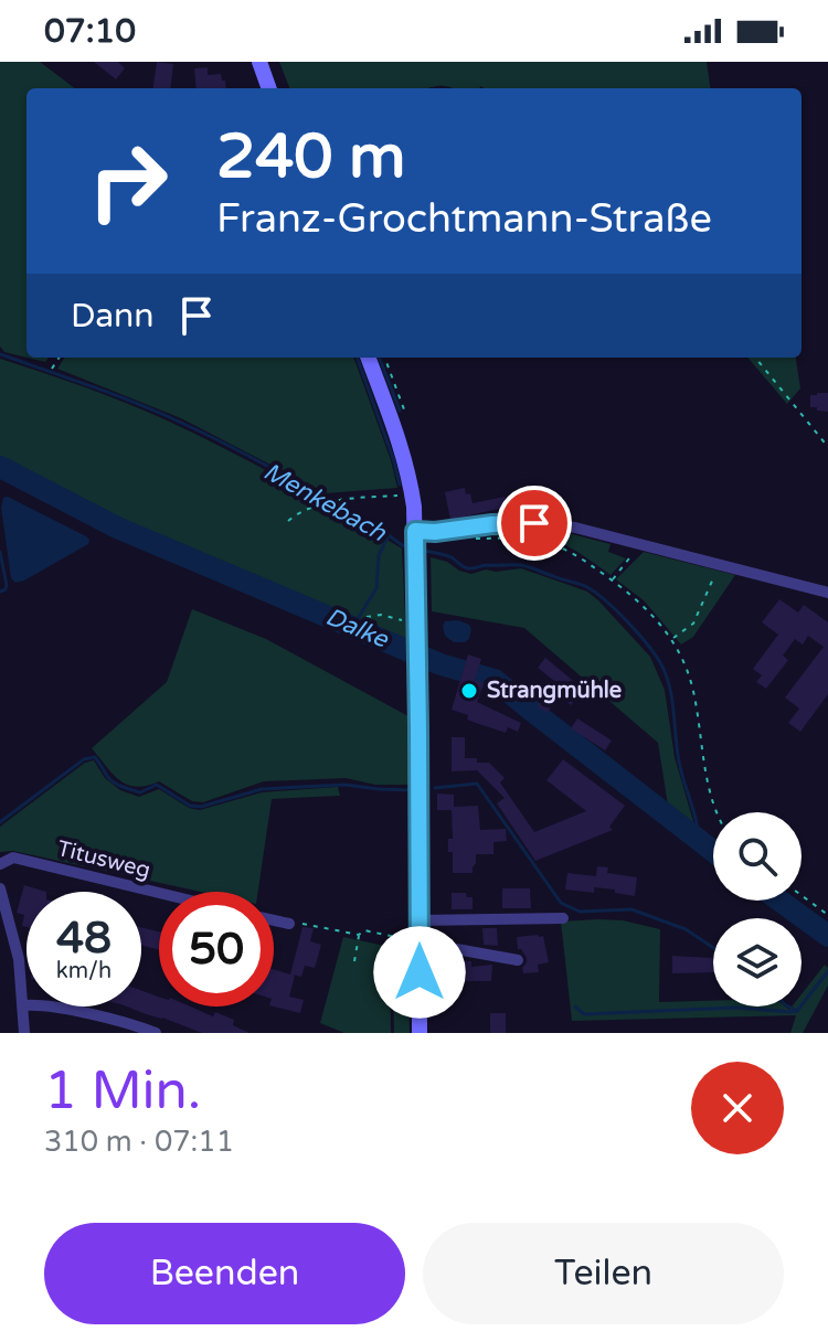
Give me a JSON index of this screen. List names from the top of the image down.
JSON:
{
  "streets": {
    "street": ["Titusweg"]
  },
  "water": ["Menkebach", "Dalke"],
  "places": ["Strangmühle"],
  "page": {
    "status": "07:10",
    "turn": ["240 m", "Franz-Grochtmann-Straße"],
    "then": "Dann",
    "speed": "48 km/h",
    "limit": "50",
    "heading": ["1 Min.", "310 m · 07:11"],
    "buttons": ["Beenden", "Teilen"]
  }
}
